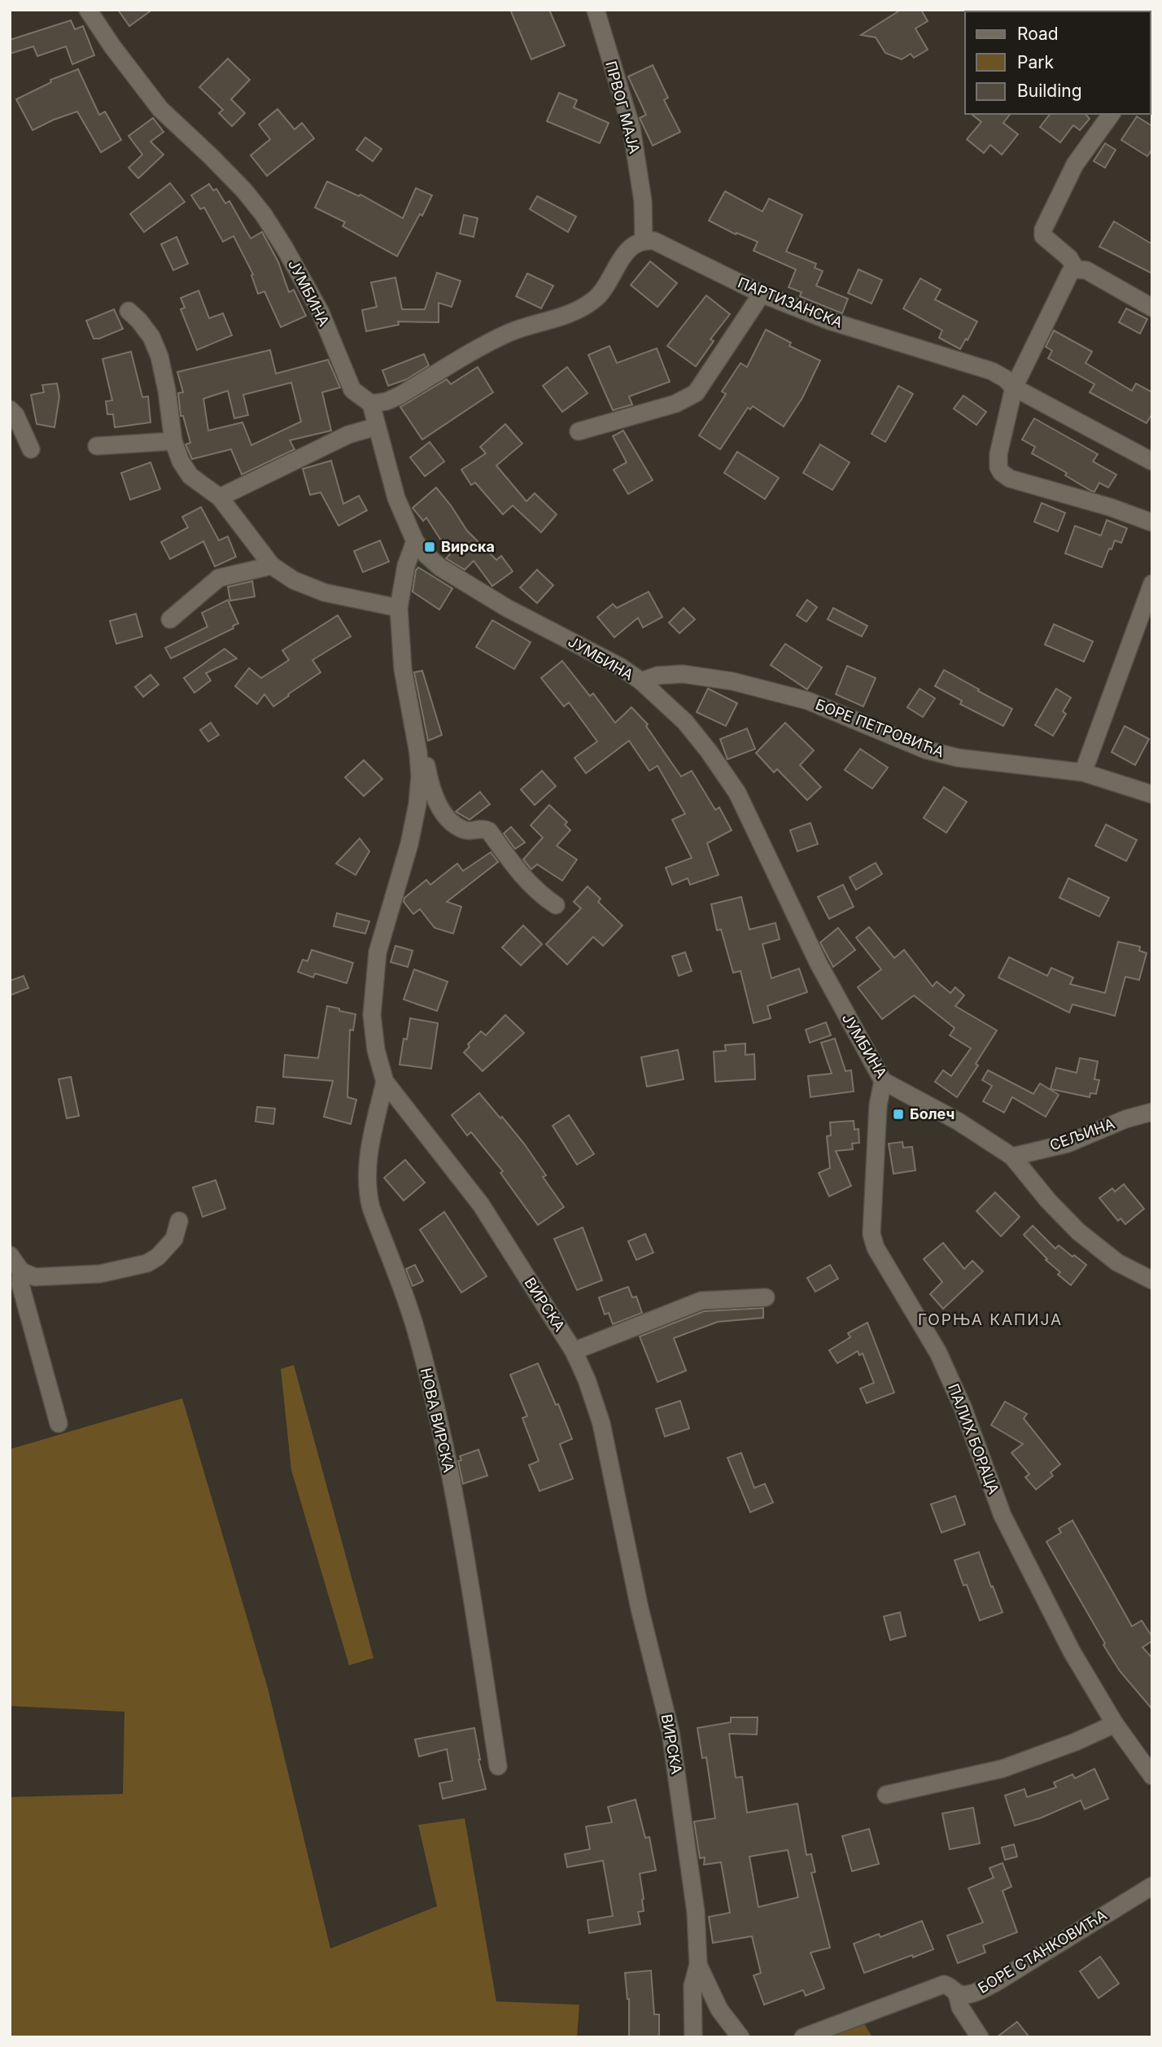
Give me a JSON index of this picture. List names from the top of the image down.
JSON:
{
  "streets": {
    "street": [
      "ПРВОГ МАЈА",
      "ЈУМБИНА",
      "ПАРТИЗАНСКА",
      "БОРЕ ПЕТРОВИЋА",
      "СЕЉИНА",
      "ВИРСКА",
      "НОВА ВИРСКА",
      "ПАЛИХ БОРАЦА",
      "БОРЕ СТАНКОВИЋА"
    ]
  },
  "crossings": [
    ["ПРВОГ МАЈА", "ПАРТИЗАНСКА"],
    ["ЈУМБИНА", "БОРЕ ПЕТРОВИЋА"],
    ["ЈУМБИНА", "СЕЉИНА"],
    ["ЈУМБИНА", "ВИРСКА"],
    ["ЈУМБИНА", "ПАЛИХ БОРАЦА"],
    ["ВИРСКА", "НОВА ВИРСКА"]
  ],
  "districts": ["ГОРЊА КАПИЈА"],
  "places": {
    "transit": ["Вирска", "Болеч"]
  },
  "legend": ["Road", "Park", "Building"]
}
